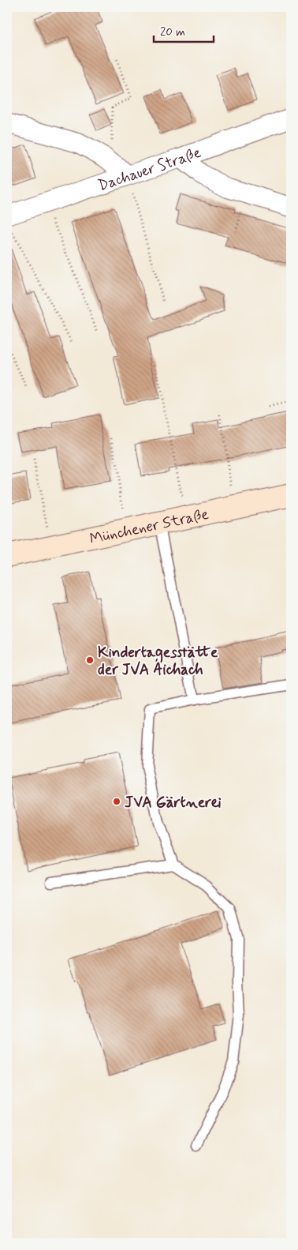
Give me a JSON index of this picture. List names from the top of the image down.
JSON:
{
  "streets": {
    "main road": ["Münchener Straße"],
    "street": ["Dachauer Straße"]
  },
  "places": ["Kindertagesstätte der JVA Aichach", "JVA Gärtnerei"],
  "scale_bar": "20 m"
}
